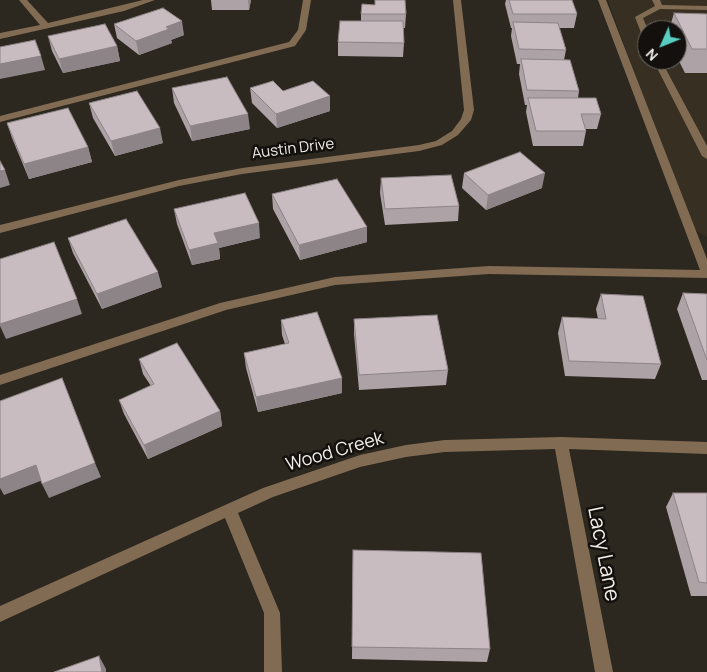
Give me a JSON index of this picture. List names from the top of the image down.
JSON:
{
  "streets": {
    "street": ["Austin Drive", "Wood Creek", "Lacy Lane"]
  },
  "crossings": [
    ["Wood Creek", "Lacy Lane"]
  ],
  "north": "bottom left"
}
